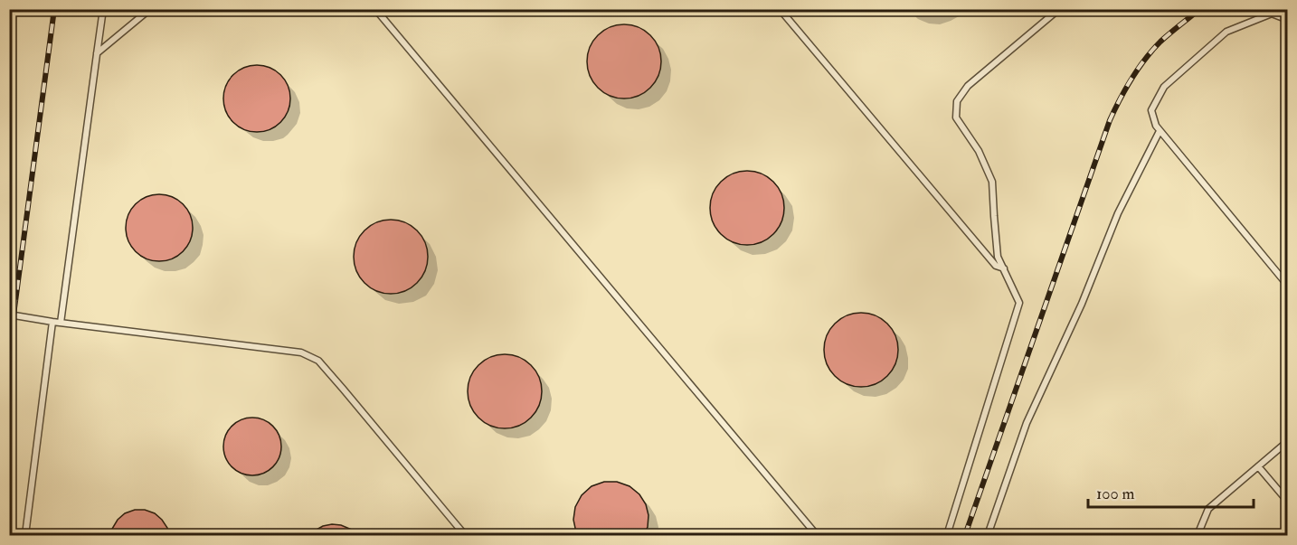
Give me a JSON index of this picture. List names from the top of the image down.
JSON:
{
  "scale_bar": "100 m"
}
